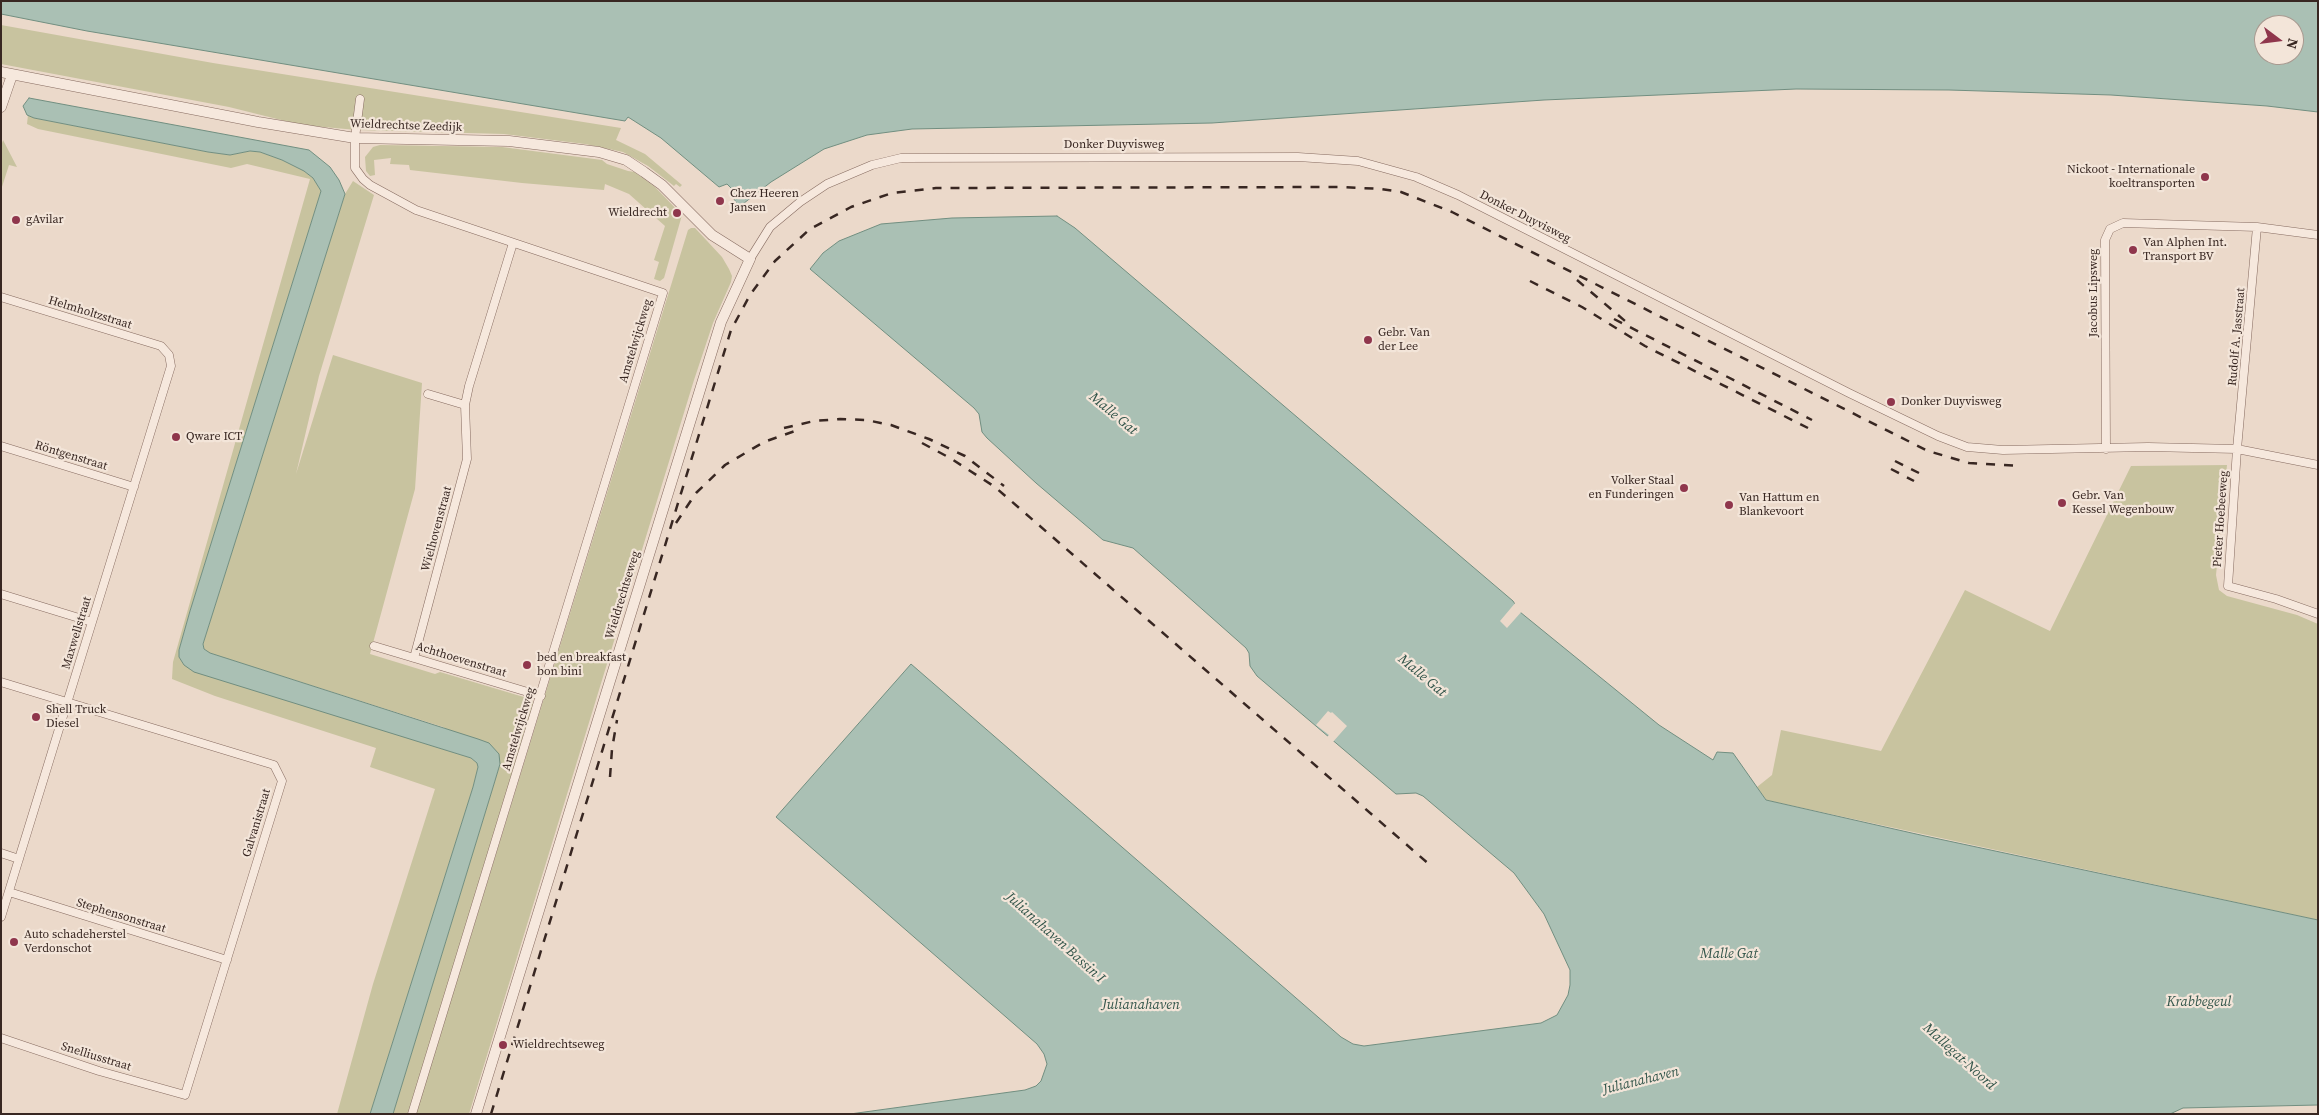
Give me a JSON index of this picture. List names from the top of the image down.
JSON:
{
  "streets": {
    "street": [
      "Wieldrechtse Zeedijk",
      "Donker Duyvisweg",
      "Jacobus Lipsweg",
      "Helmholtzstraat",
      "Rudolf A. Jasstraat",
      "Amstelwijckweg",
      "Röntgenstraat",
      "Pieter Hoebeeweg",
      "Wielhovenstraat",
      "Wieldrechtseweg",
      "Maxwellstraat",
      "Achthoevenstraat",
      "Galvanistraat",
      "Stephensonstraat",
      "Snelliusstraat"
    ]
  },
  "crossings": [
    ["Wieldrechtse Zeedijk", "Donker Duyvisweg"],
    ["Wieldrechtse Zeedijk", "Wieldrechtseweg"],
    ["Donker Duyvisweg", "Jacobus Lipsweg"],
    ["Donker Duyvisweg", "Rudolf A. Jasstraat"],
    ["Donker Duyvisweg", "Pieter Hoebeeweg"],
    ["Donker Duyvisweg", "Wieldrechtseweg"],
    ["Jacobus Lipsweg", "Rudolf A. Jasstraat"],
    ["Helmholtzstraat", "Maxwellstraat"],
    ["Rudolf A. Jasstraat", "Pieter Hoebeeweg"],
    ["Amstelwijckweg", "Wielhovenstraat"],
    ["Amstelwijckweg", "Achthoevenstraat"],
    ["Röntgenstraat", "Maxwellstraat"],
    ["Wielhovenstraat", "Achthoevenstraat"],
    ["Maxwellstraat", "Galvanistraat"],
    ["Maxwellstraat", "Stephensonstraat"],
    ["Galvanistraat", "Stephensonstraat"],
    ["Galvanistraat", "Snelliusstraat"]
  ],
  "water": [
    "Malle Gat",
    "Julianahaven Bassin I",
    "Krabbegeul",
    "Julianahaven",
    "Mallegat-Noord"
  ],
  "places": [
    "Nickoot - Internationale koeltransporten",
    "Chez Heeren Jansen",
    "Wieldrecht",
    "gAvilar",
    "Van Alphen Int. Transport BV",
    "Gebr. Van der Lee",
    "Donker Duyvisweg",
    "Qware ICT",
    "Volker Staal en Funderingen",
    "Gebr. Van Kessel Wegenbouw",
    "Van Hattum en Blankevoort",
    "bed en breakfast bon bini",
    "Shell Truck Diesel",
    "Auto schadeherstel Verdonschot",
    "Wieldrechtseweg"
  ],
  "north": "right"
}
